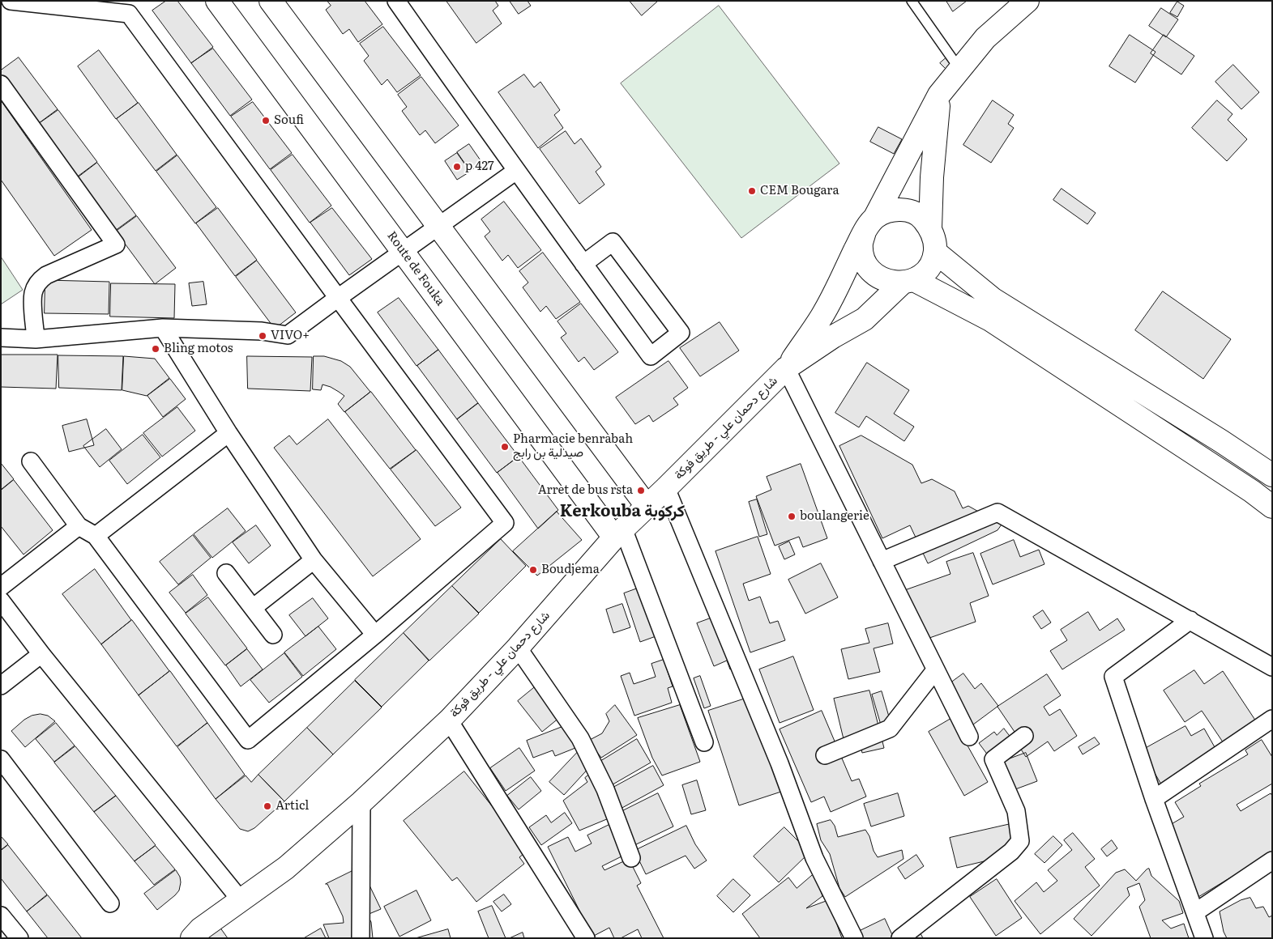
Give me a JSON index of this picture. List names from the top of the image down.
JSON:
{
  "streets": {
    "main road": ["Route de Fouka", "شارع دحمان علي - طريق فوكة"]
  },
  "crossings": [
    ["Route de Fouka", "شارع دحمان علي - طريق فوكة"]
  ],
  "districts": ["Kerkouba كركوبة"],
  "places": [
    "Soufi",
    "p 427",
    "CEM Bougara",
    "VIVO+",
    "Bling motos",
    "Pharmacie benrabah صيدلية بن رابح",
    "Arret de bus rsta",
    "boulangerie",
    "Boudjema",
    "Articl"
  ]
}
